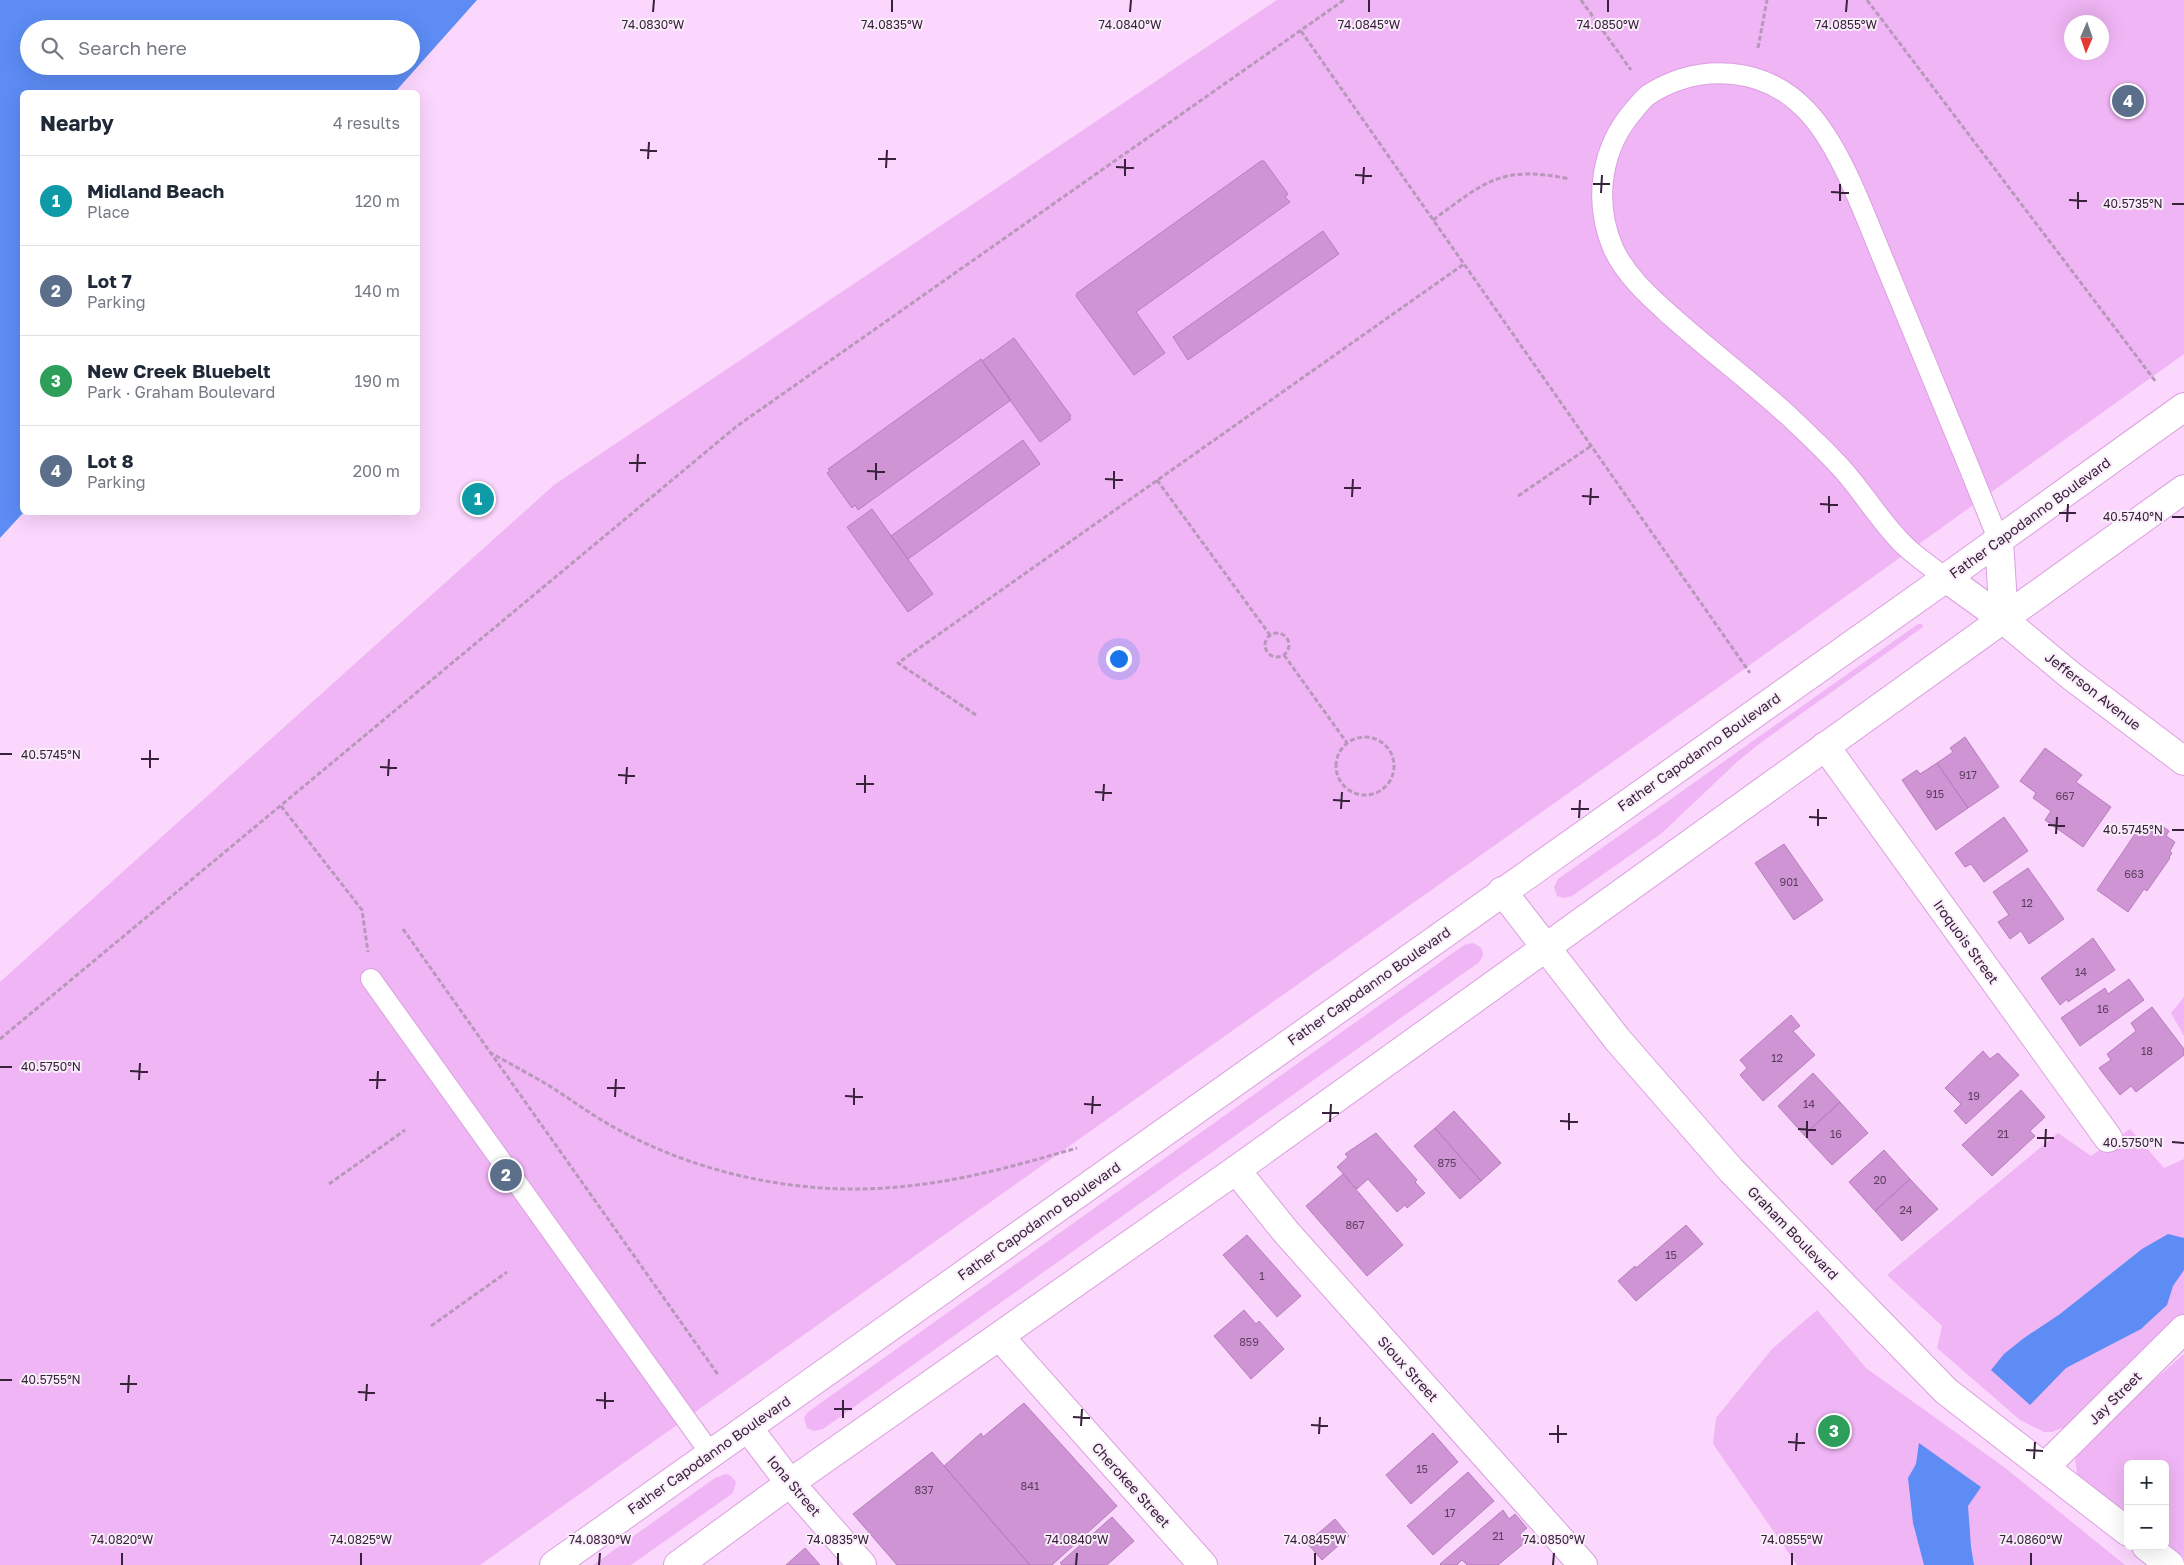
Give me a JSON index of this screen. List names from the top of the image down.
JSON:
{
  "streets": {
    "main road": [
      "Father Capodanno Boulevard",
      "Jefferson Avenue",
      "Iroquois Street",
      "Graham Boulevard",
      "Sioux Street",
      "Jay Street",
      "Cherokee Street",
      "Iona Street"
    ]
  },
  "crossings": [
    ["Father Capodanno Boulevard", "Jefferson Avenue"],
    ["Father Capodanno Boulevard", "Graham Boulevard"],
    ["Father Capodanno Boulevard", "Iona Street"],
    ["Graham Boulevard", "Jay Street"]
  ],
  "house_numbers": [
    "917",
    "915",
    "667",
    "663",
    "901",
    "12",
    "14",
    "16",
    "18",
    "12",
    "19",
    "14",
    "16",
    "21",
    "875",
    "20",
    "24",
    "867",
    "15",
    "1",
    "859",
    "15",
    "841",
    "837",
    "17",
    "21"
  ],
  "north": "bottom",
  "page": {
    "search": "Search here",
    "pins": [
      "4",
      "1",
      "2",
      "3"
    ],
    "heading": ["Nearby", "4 results"],
    "list": [
      {
        "mark": "1",
        "name": "Midland Beach",
        "note": "Place",
        "value": "120 m"
      },
      {
        "mark": "2",
        "name": "Lot 7",
        "note": "Parking",
        "value": "140 m"
      },
      {
        "mark": "3",
        "name": "New Creek Bluebelt",
        "note": "Park · Graham Boulevard",
        "value": "190 m"
      },
      {
        "mark": "4",
        "name": "Lot 8",
        "note": "Parking",
        "value": "200 m"
      }
    ],
    "map_buttons": ["+", "−"]
  },
  "coordinates": [
    "74.0830°W",
    "74.0835°W",
    "74.0840°W",
    "74.0845°W",
    "74.0850°W",
    "74.0855°W",
    "40.5735°N",
    "40.5740°N",
    "40.5745°N",
    "40.5750°N",
    "40.5755°N",
    "74.0820°W",
    "74.0825°W",
    "74.0860°W"
  ]
}
